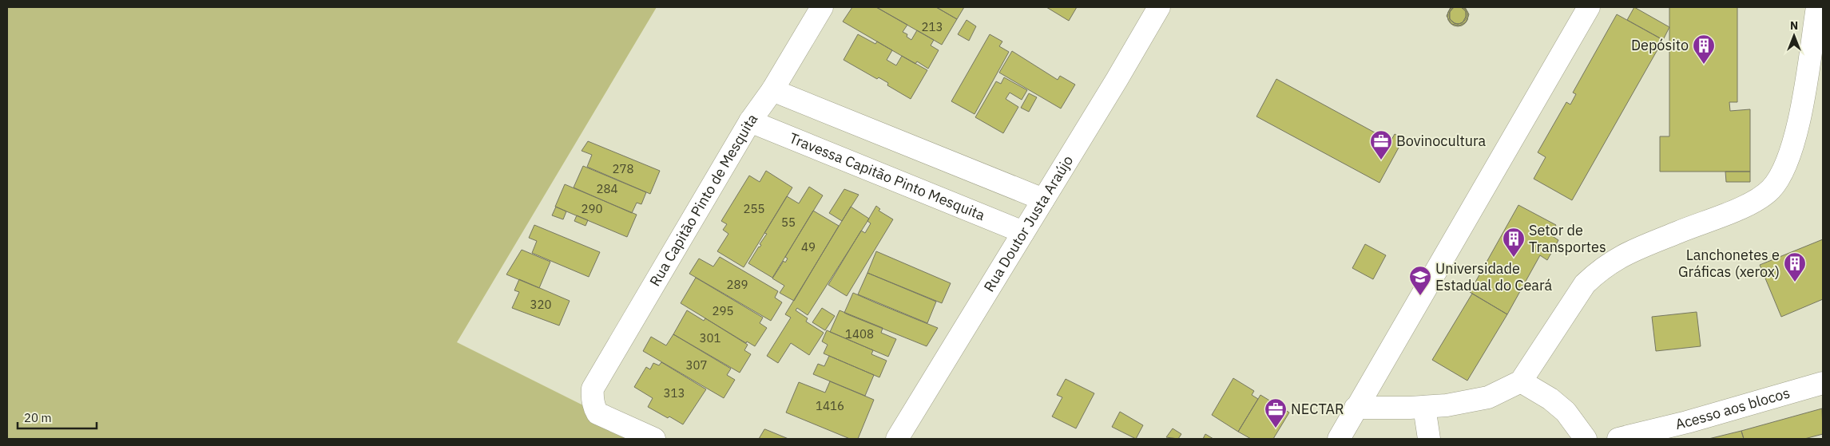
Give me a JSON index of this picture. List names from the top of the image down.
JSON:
{
  "streets": {
    "street": [
      "Travessa Capitão Pinto Mesquita",
      "Rua Capitão Pinto de Mesquita",
      "Rua Doutor Justa Araújo",
      "Acesso aos blocos"
    ]
  },
  "crossings": [
    ["Travessa Capitão Pinto Mesquita", "Rua Capitão Pinto de Mesquita"],
    ["Travessa Capitão Pinto Mesquita", "Rua Doutor Justa Araújo"]
  ],
  "places": {
    "building": ["Depósito", "Setor de Transportes", "Lanchonetes e Gráficas (xerox)"],
    "office": ["Bovinocultura", "NECTAR"],
    "school or university": ["Universidade Estadual do Ceará"]
  },
  "house_numbers": [
    "213",
    "278",
    "284",
    "290",
    "255",
    "55",
    "49",
    "289",
    "320",
    "295",
    "1408",
    "301",
    "307",
    "313",
    "1416"
  ],
  "scale_bar": "20 m",
  "north": "top"
}
